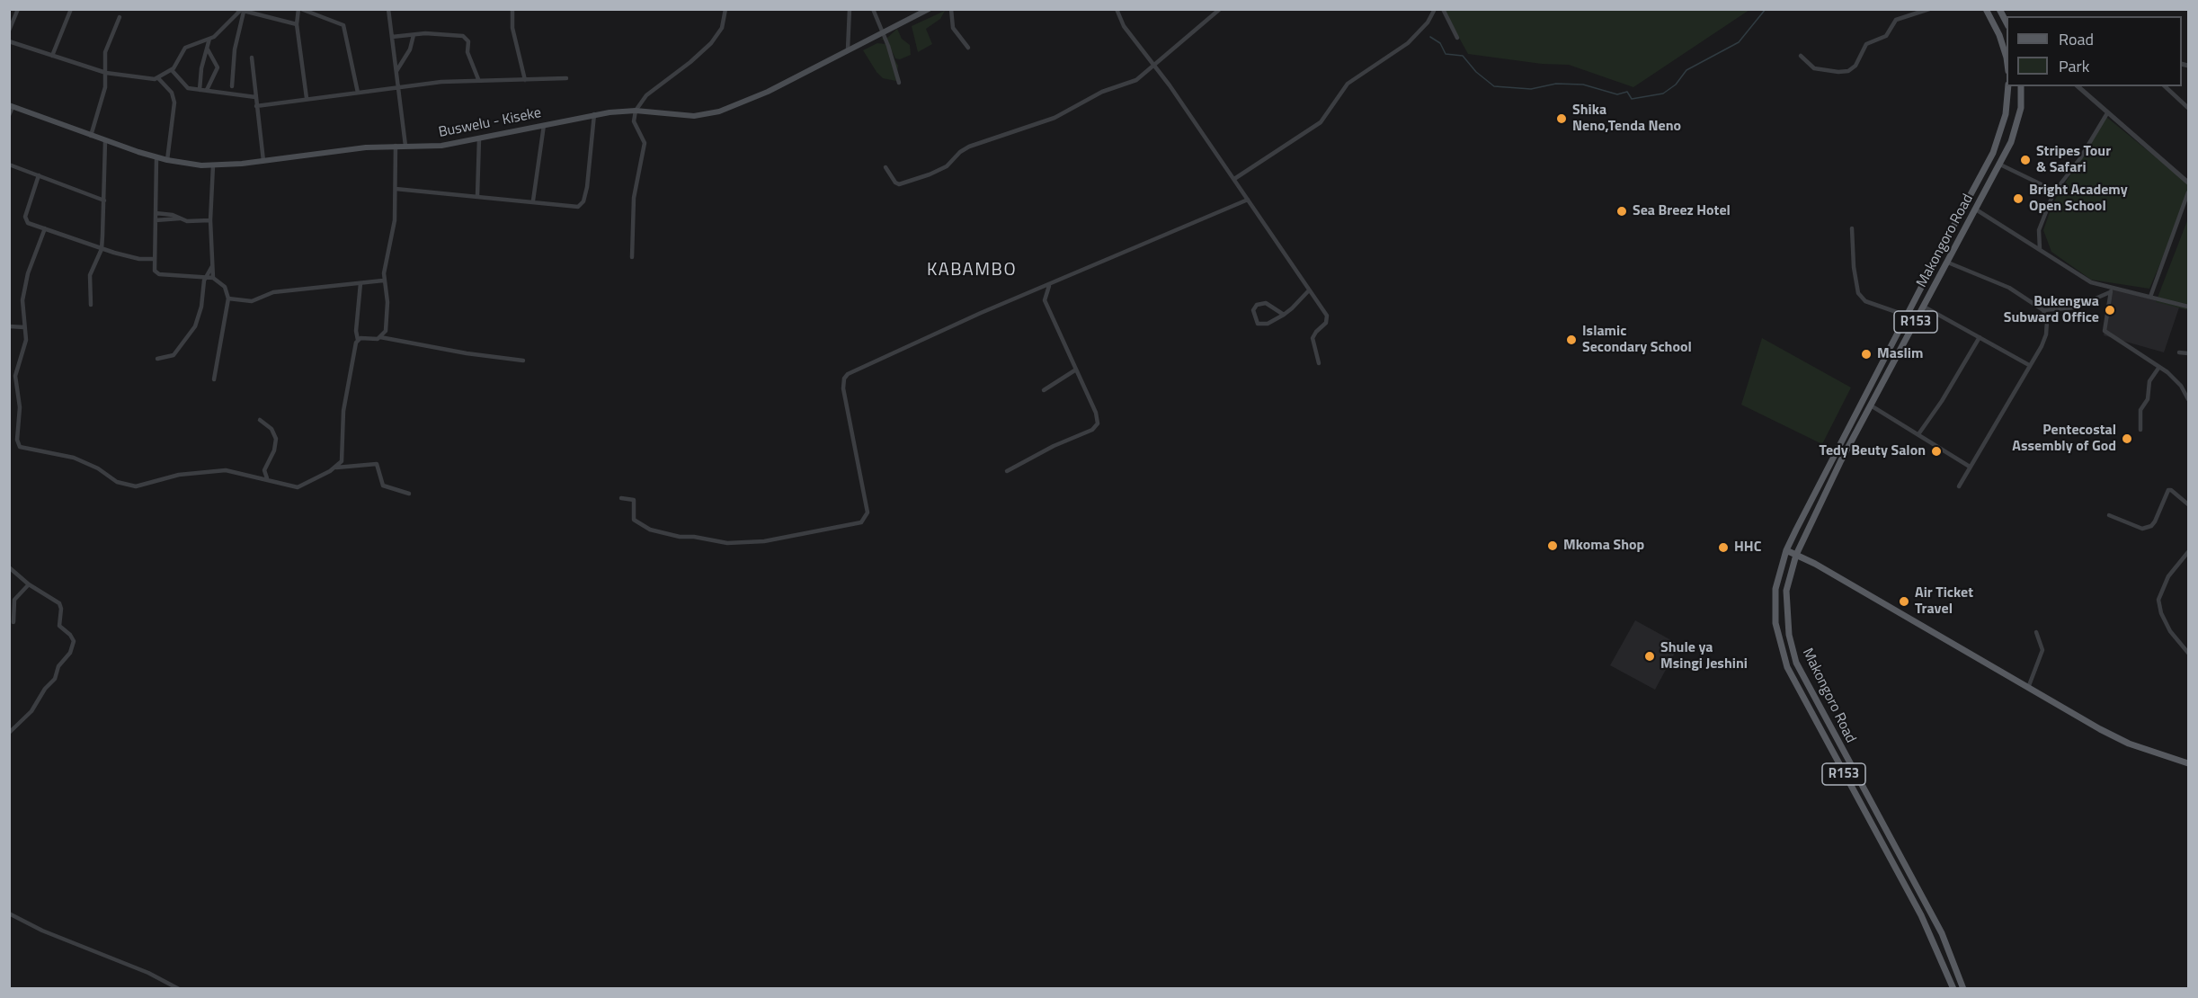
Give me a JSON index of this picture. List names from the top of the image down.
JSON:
{
  "streets": {
    "main road": ["Buswelu - Kiseke", "Makongoro Road", "R153"]
  },
  "districts": ["KABAMBO"],
  "places": [
    "Shika Neno,Tenda Neno",
    "Stripes Tour & Safari",
    "Bright Academy Open School",
    "Sea Breez Hotel",
    "Bukengwa Subward Office",
    "Islamic Secondary School",
    "Maslim",
    "Pentecostal Assembly of God",
    "Tedy Beuty Salon",
    "Mkoma Shop",
    "HHC",
    "Air Ticket Travel",
    "Shule ya Msingi Jeshini"
  ],
  "legend": ["Road", "Park"]
}
